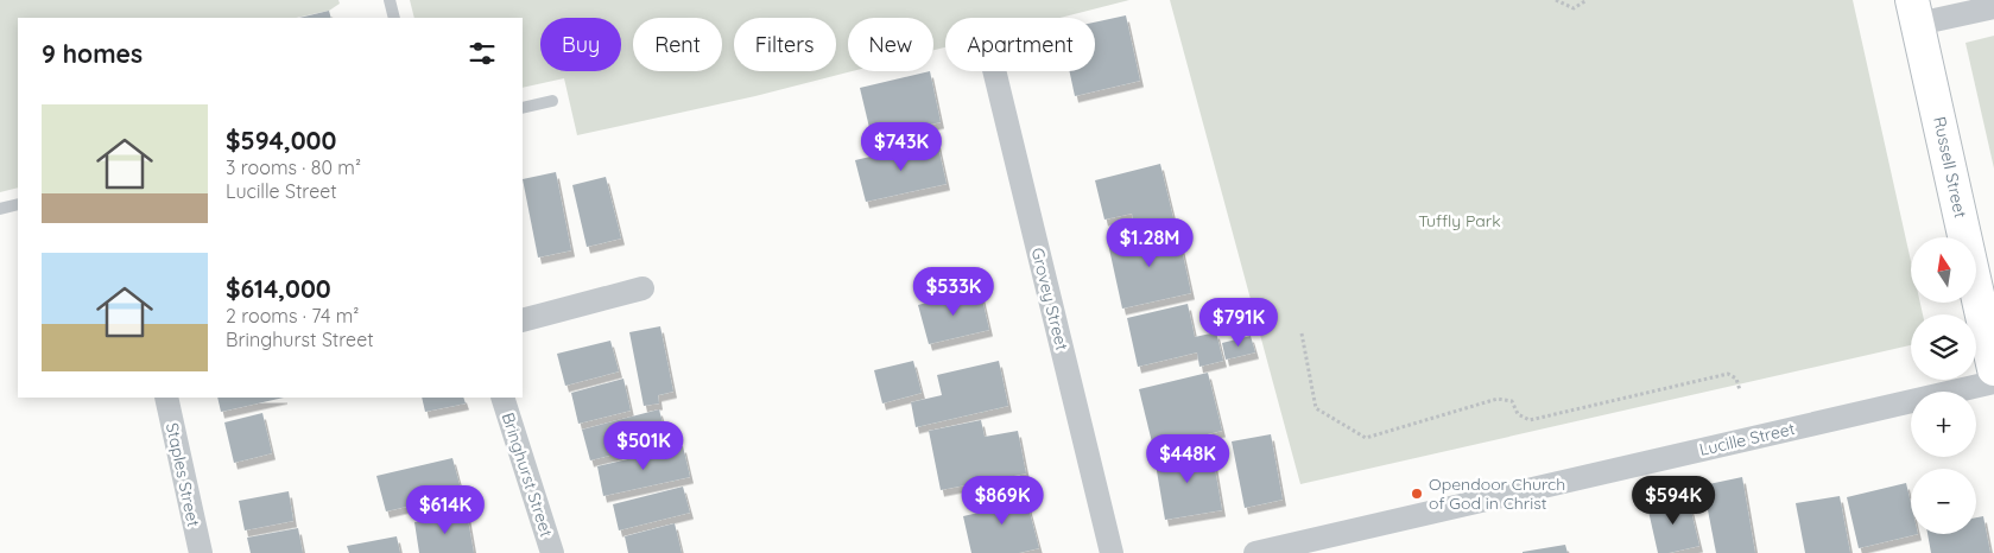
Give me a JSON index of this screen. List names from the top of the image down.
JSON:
{
  "streets": {
    "street": [
      "Russell Street",
      "Grovey Street",
      "Lucille Street",
      "Staples Street",
      "Bringhurst Street"
    ]
  },
  "parks": ["Tuffly Park"],
  "places": ["Opendoor Church of God in Christ"],
  "north": "top",
  "page": {
    "chip": [
      "Buy",
      "Rent",
      "Filters",
      "New",
      "Apartment"
    ],
    "heading": "9 homes",
    "list": [
      {
        "name": "$594,000",
        "note": "3 rooms · 80 m² · Lucille Street"
      },
      {
        "name": "$614,000",
        "note": "2 rooms · 74 m² · Bringhurst Street"
      }
    ],
    "price": [
      "$743K",
      "$1.28M",
      "$533K",
      "$791K",
      "$501K",
      "$448K",
      "$869K",
      "$594K",
      "$614K"
    ],
    "map_buttons": ["+", "−"]
  }
}
